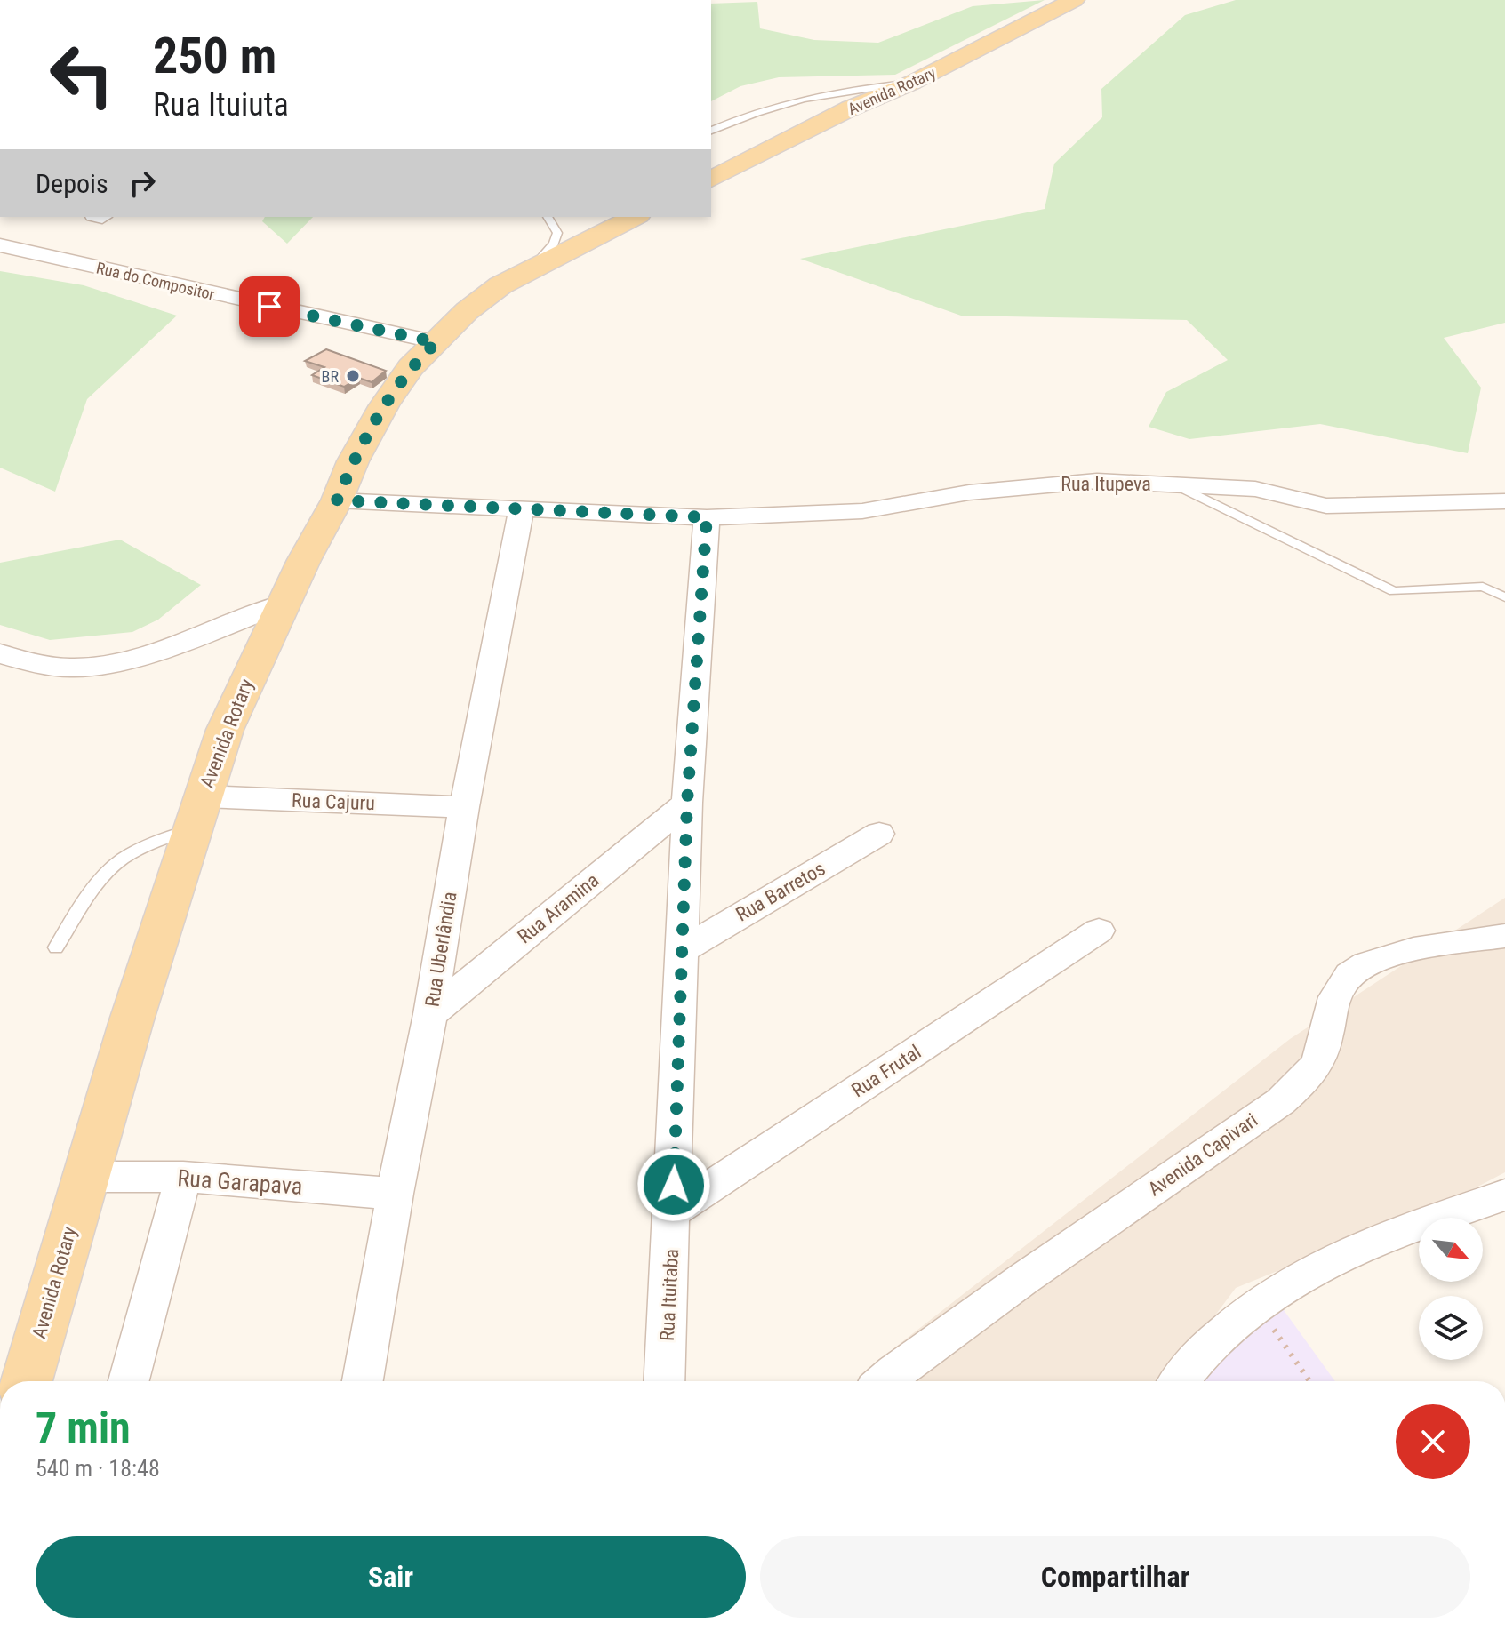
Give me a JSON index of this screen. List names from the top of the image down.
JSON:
{
  "streets": {
    "main road": ["Avenida Rotary"],
    "street": [
      "Rua do Compositor",
      "Rua Itupeva",
      "Rua Cajuru",
      "Rua Barretos",
      "Rua Aramina",
      "Rua Uberlândia",
      "Rua Frutal",
      "Avenida Capivari",
      "Rua Garapava",
      "Rua Ituitaba"
    ]
  },
  "crossings": [
    ["Avenida Rotary", "Rua do Compositor"],
    ["Avenida Rotary", "Rua Itupeva"],
    ["Avenida Rotary", "Rua Cajuru"],
    ["Avenida Rotary", "Rua Garapava"],
    ["Rua Itupeva", "Rua Uberlândia"],
    ["Rua Itupeva", "Rua Ituitaba"],
    ["Rua Cajuru", "Rua Uberlândia"],
    ["Rua Barretos", "Rua Ituitaba"],
    ["Rua Aramina", "Rua Uberlândia"],
    ["Rua Aramina", "Rua Ituitaba"],
    ["Rua Uberlândia", "Rua Garapava"],
    ["Rua Frutal", "Rua Ituitaba"]
  ],
  "places": ["BR"],
  "north": "bottom right",
  "page": {
    "turn": ["250 m", "Rua Ituiuta"],
    "then": "Depois",
    "heading": ["7 min", "540 m · 18:48"],
    "buttons": ["Sair", "Compartilhar"]
  }
}
